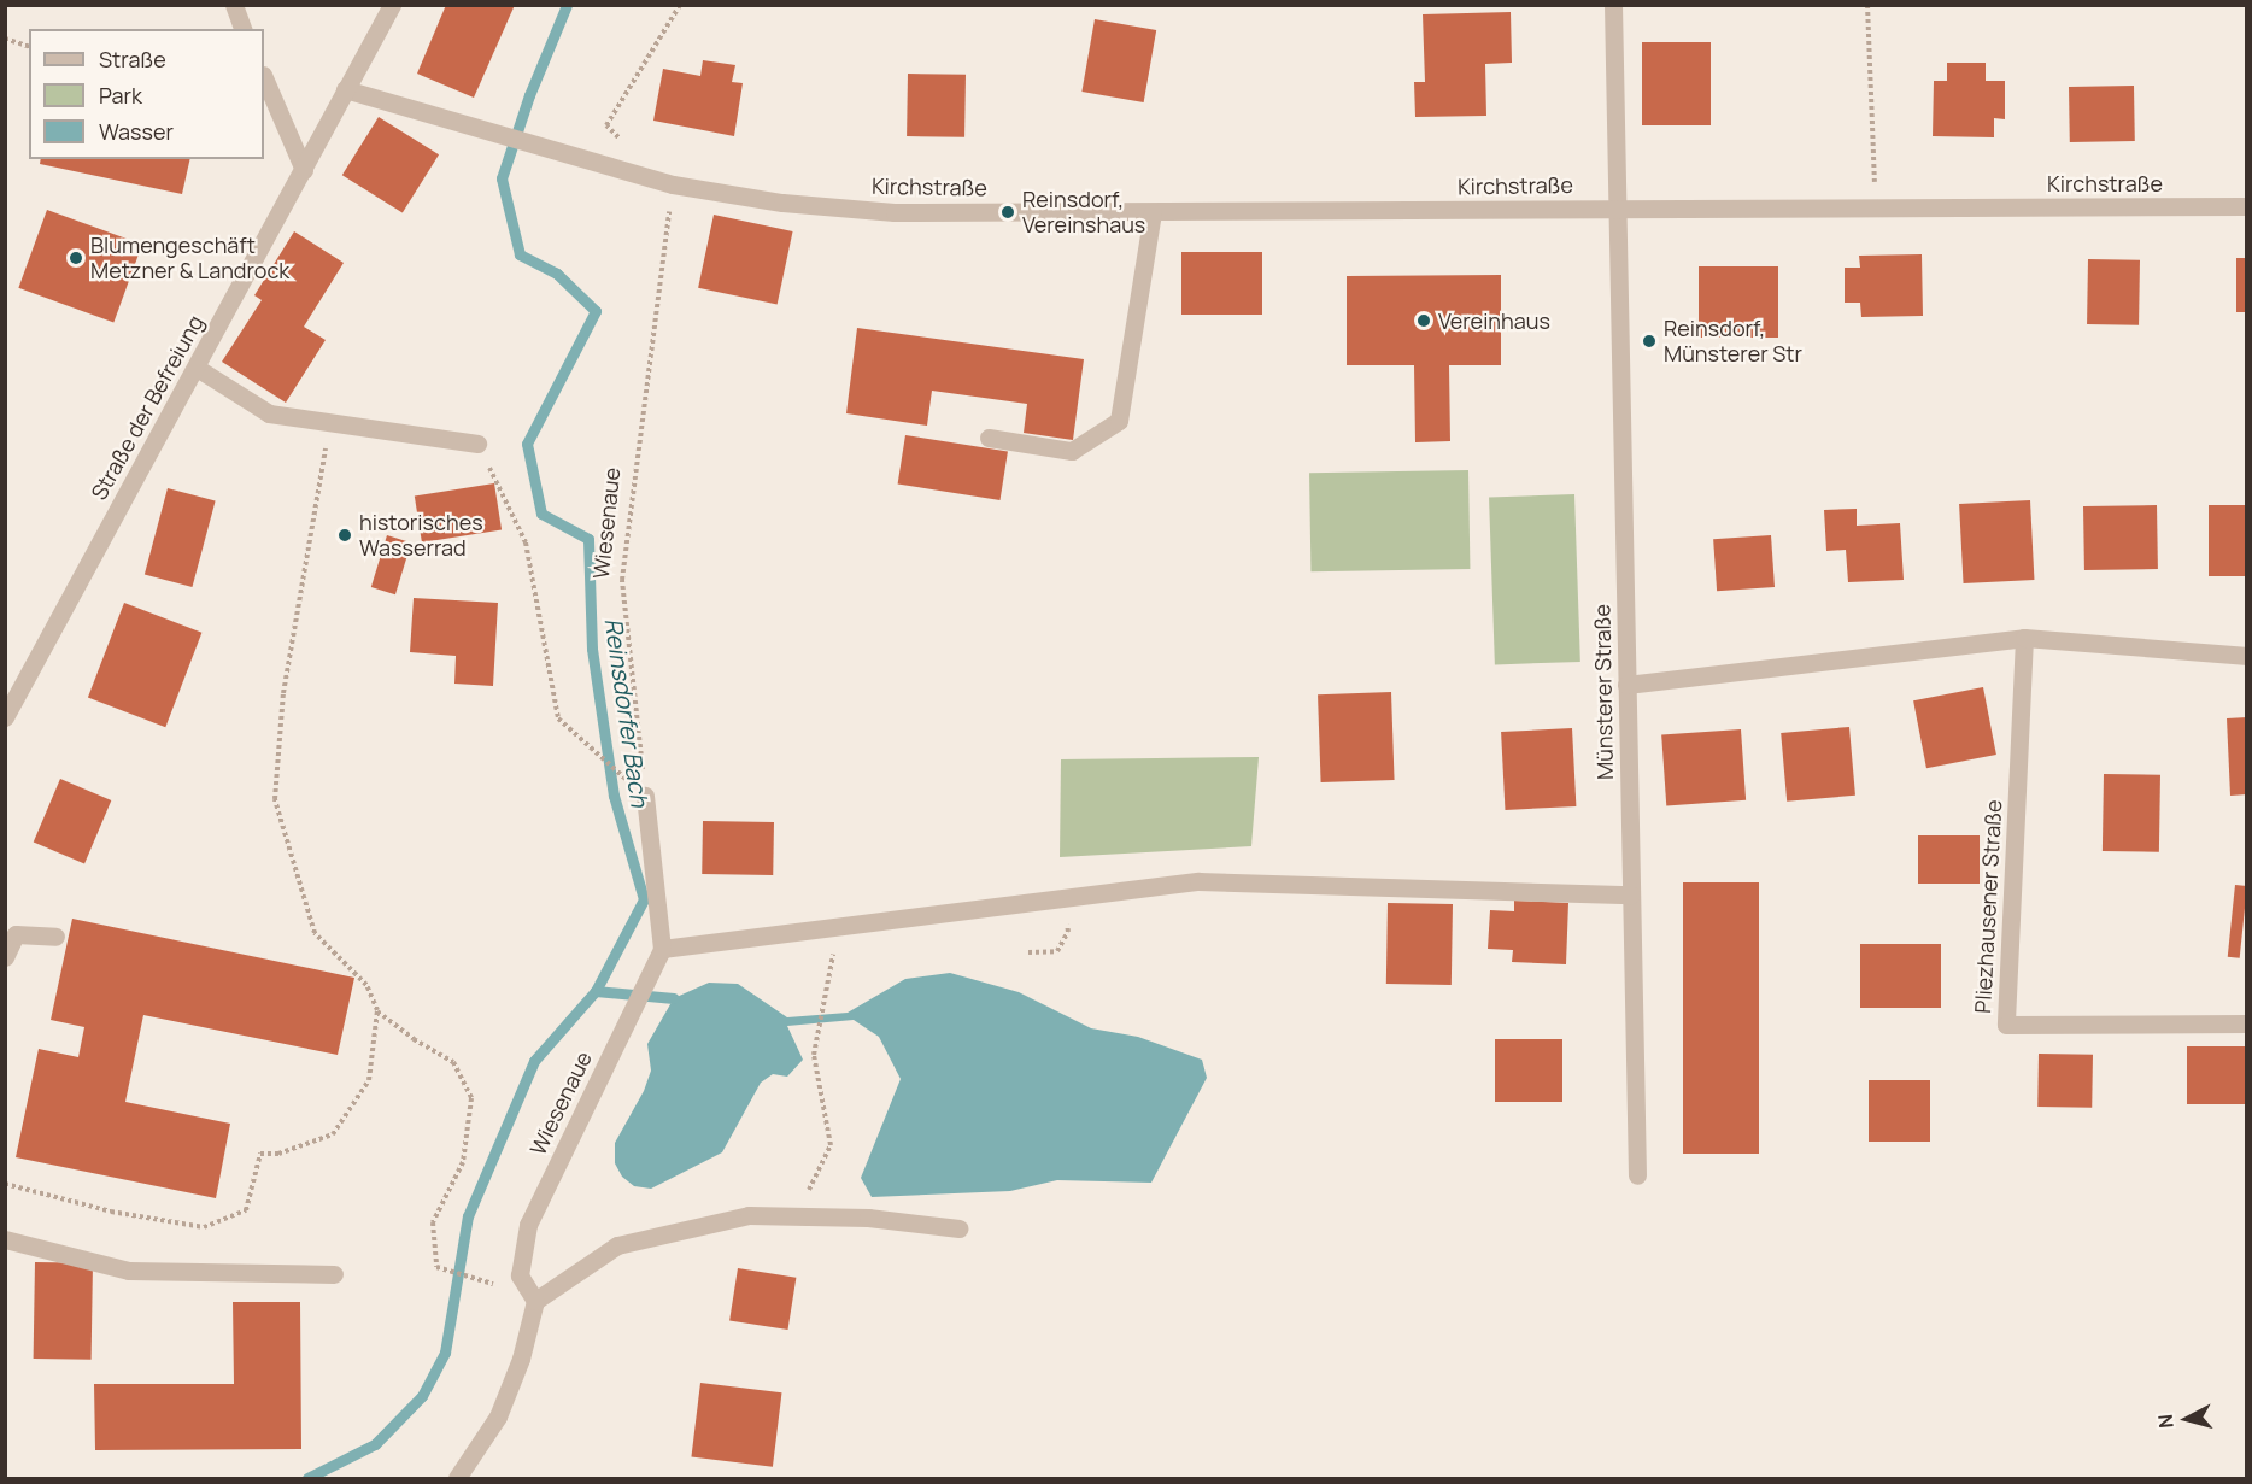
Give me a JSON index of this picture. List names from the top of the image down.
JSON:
{
  "streets": {
    "street": [
      "Kirchstraße",
      "Straße der Befreiung",
      "Wiesenaue",
      "Münsterer Straße",
      "Pliezhausener Straße"
    ]
  },
  "crossings": [
    ["Kirchstraße", "Straße der Befreiung"],
    ["Kirchstraße", "Wiesenaue"],
    ["Kirchstraße", "Münsterer Straße"]
  ],
  "water": ["Reinsdorfer Bach"],
  "places": [
    "Reinsdorf, Vereinshaus",
    "Blumengeschäft Metzner & Landrock",
    "Vereinhaus",
    "Reinsdorf, Münsterer Str",
    "historisches Wasserrad"
  ],
  "legend": ["Straße", "Park", "Wasser"],
  "north": "left"
}
